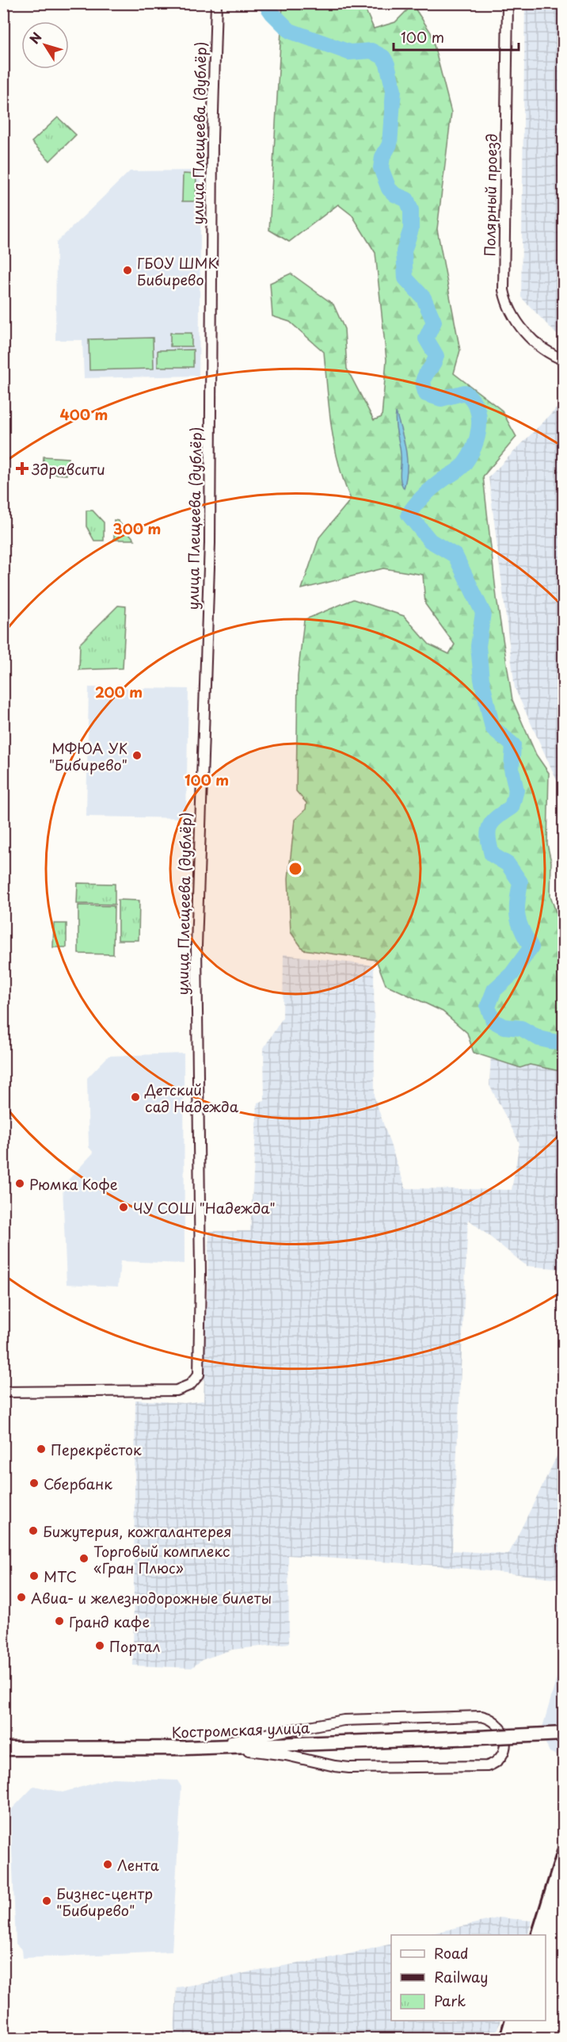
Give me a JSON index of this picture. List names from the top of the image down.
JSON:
{
  "streets": {
    "main road": ["Костромская улица"],
    "street": ["улица Плещеева (дублёр)", "Полярный проезд"]
  },
  "places": {
    "other": [
      "ГБОУ ШМК Бибирево",
      "МФЮА УК \"Бибирево\"",
      "Детский сад Надежда",
      "Рюмка Кофе",
      "ЧУ СОШ \"Надежда\"",
      "Перекрёсток",
      "Сбербанк",
      "Бижутерия, кожгалантерея",
      "Торговый комплекс «Гран Плюс»",
      "МТС",
      "Авиа- и железнодорожные билеты",
      "Гранд кафе",
      "Портал",
      "Лента",
      "Бизнес-центр \"Бибирево\""
    ],
    "health": ["Здравсити"]
  },
  "legend": ["Road", "Railway", "Park"],
  "scale_bar": "100 m",
  "north": "top left",
  "rings": [
    "400 m",
    "300 m",
    "200 m",
    "100 m"
  ]
}
